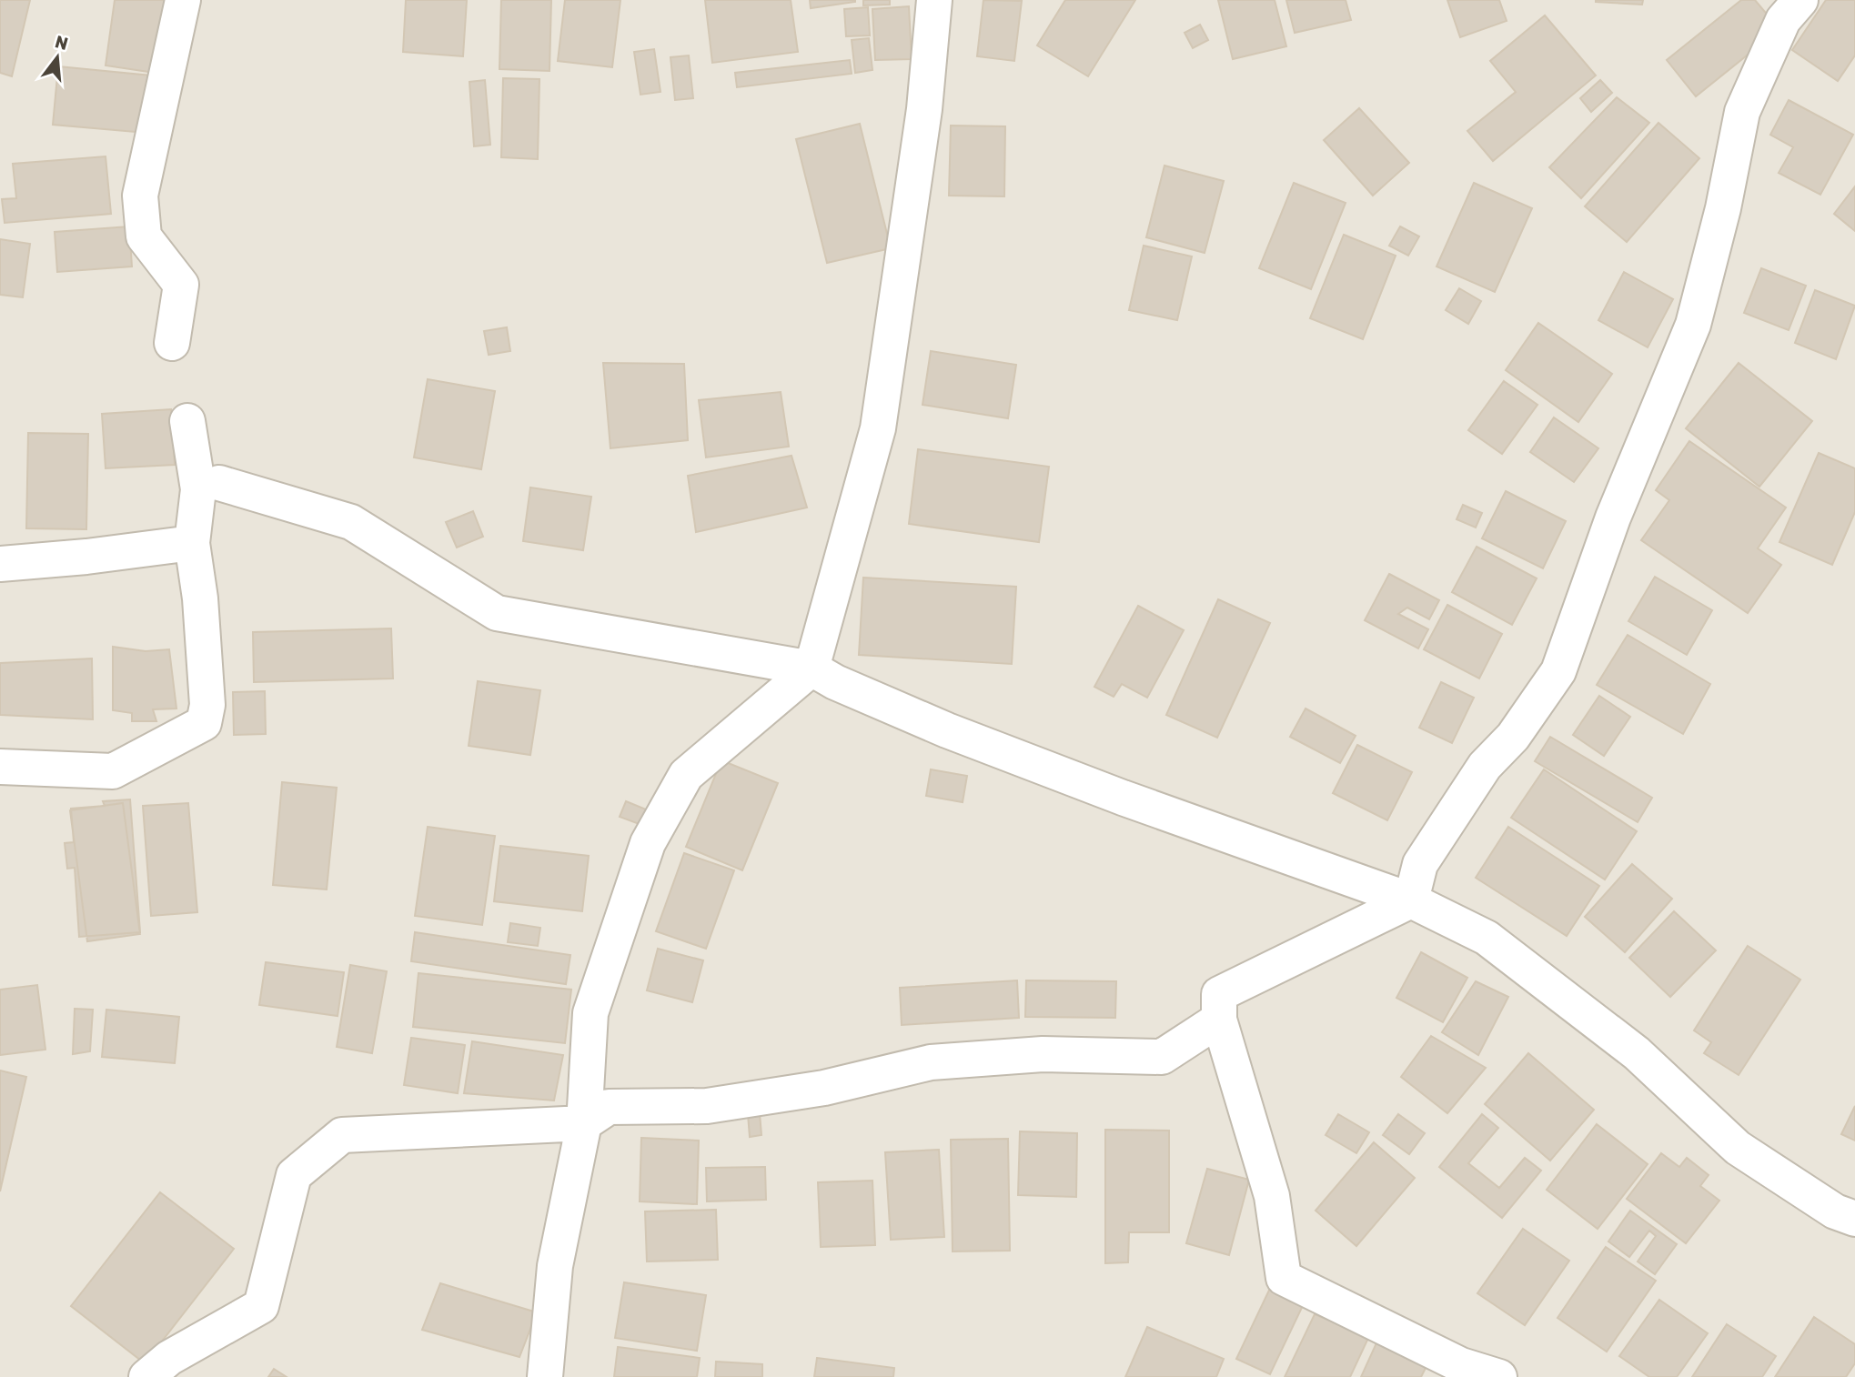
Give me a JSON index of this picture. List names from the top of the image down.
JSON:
{
  "north": "top"
}
